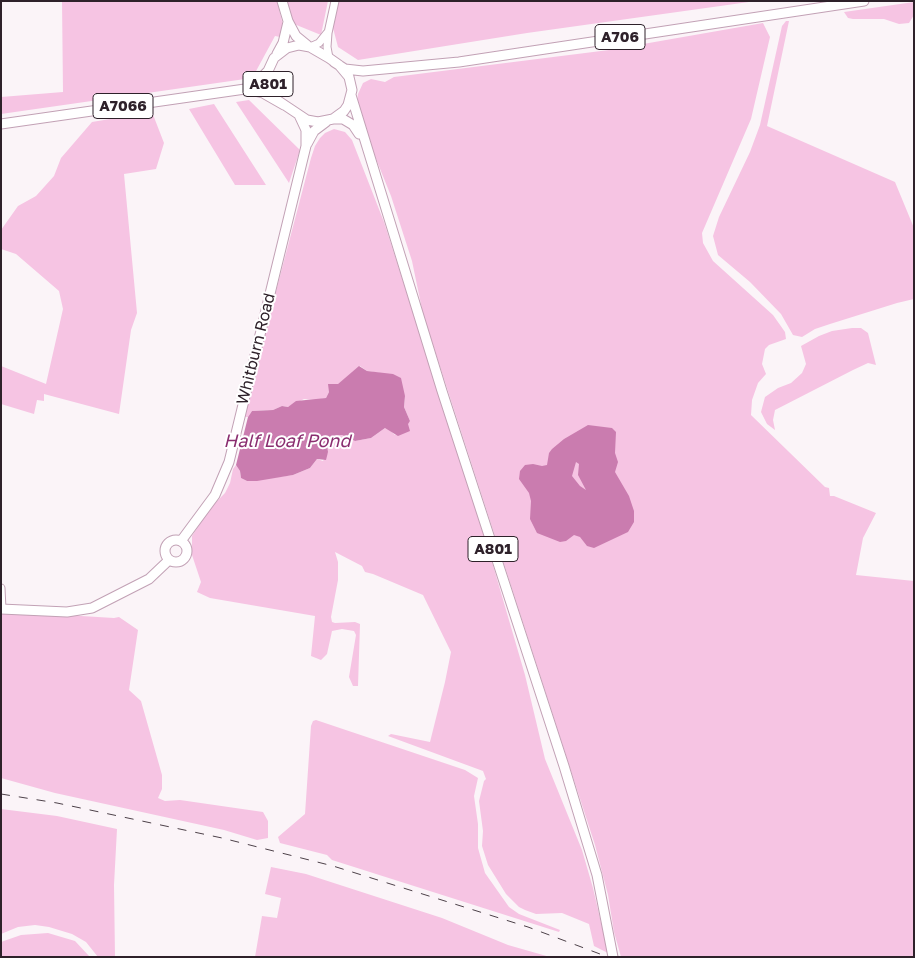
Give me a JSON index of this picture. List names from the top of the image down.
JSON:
{
  "streets": {
    "main road": [
      "A706",
      "A801",
      "A7066",
      "Whitburn Road"
    ]
  },
  "crossings": [
    ["A706", "A801"],
    ["A706", "A7066"],
    ["A706", "Whitburn Road"],
    ["A801", "A7066"],
    ["A801", "Whitburn Road"],
    ["A7066", "Whitburn Road"]
  ],
  "water": ["Half Loaf Pond"]
}
